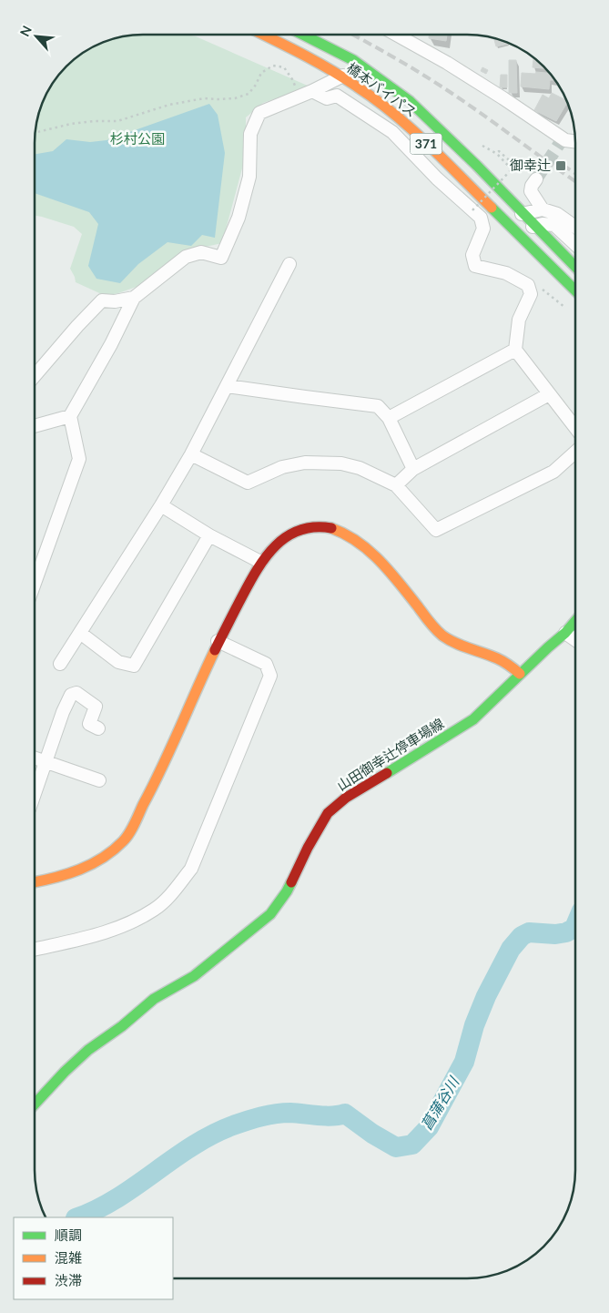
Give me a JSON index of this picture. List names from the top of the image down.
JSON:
{
  "streets": {
    "main road": ["橋本バイパス", "371", "山田御幸辻停車場線"]
  },
  "water": ["菖蒲谷川"],
  "parks": ["杉村公園"],
  "places": {
    "transit": ["御幸辻"]
  },
  "legend": ["順調", "混雑", "渋滞"],
  "north": "top left"
}
